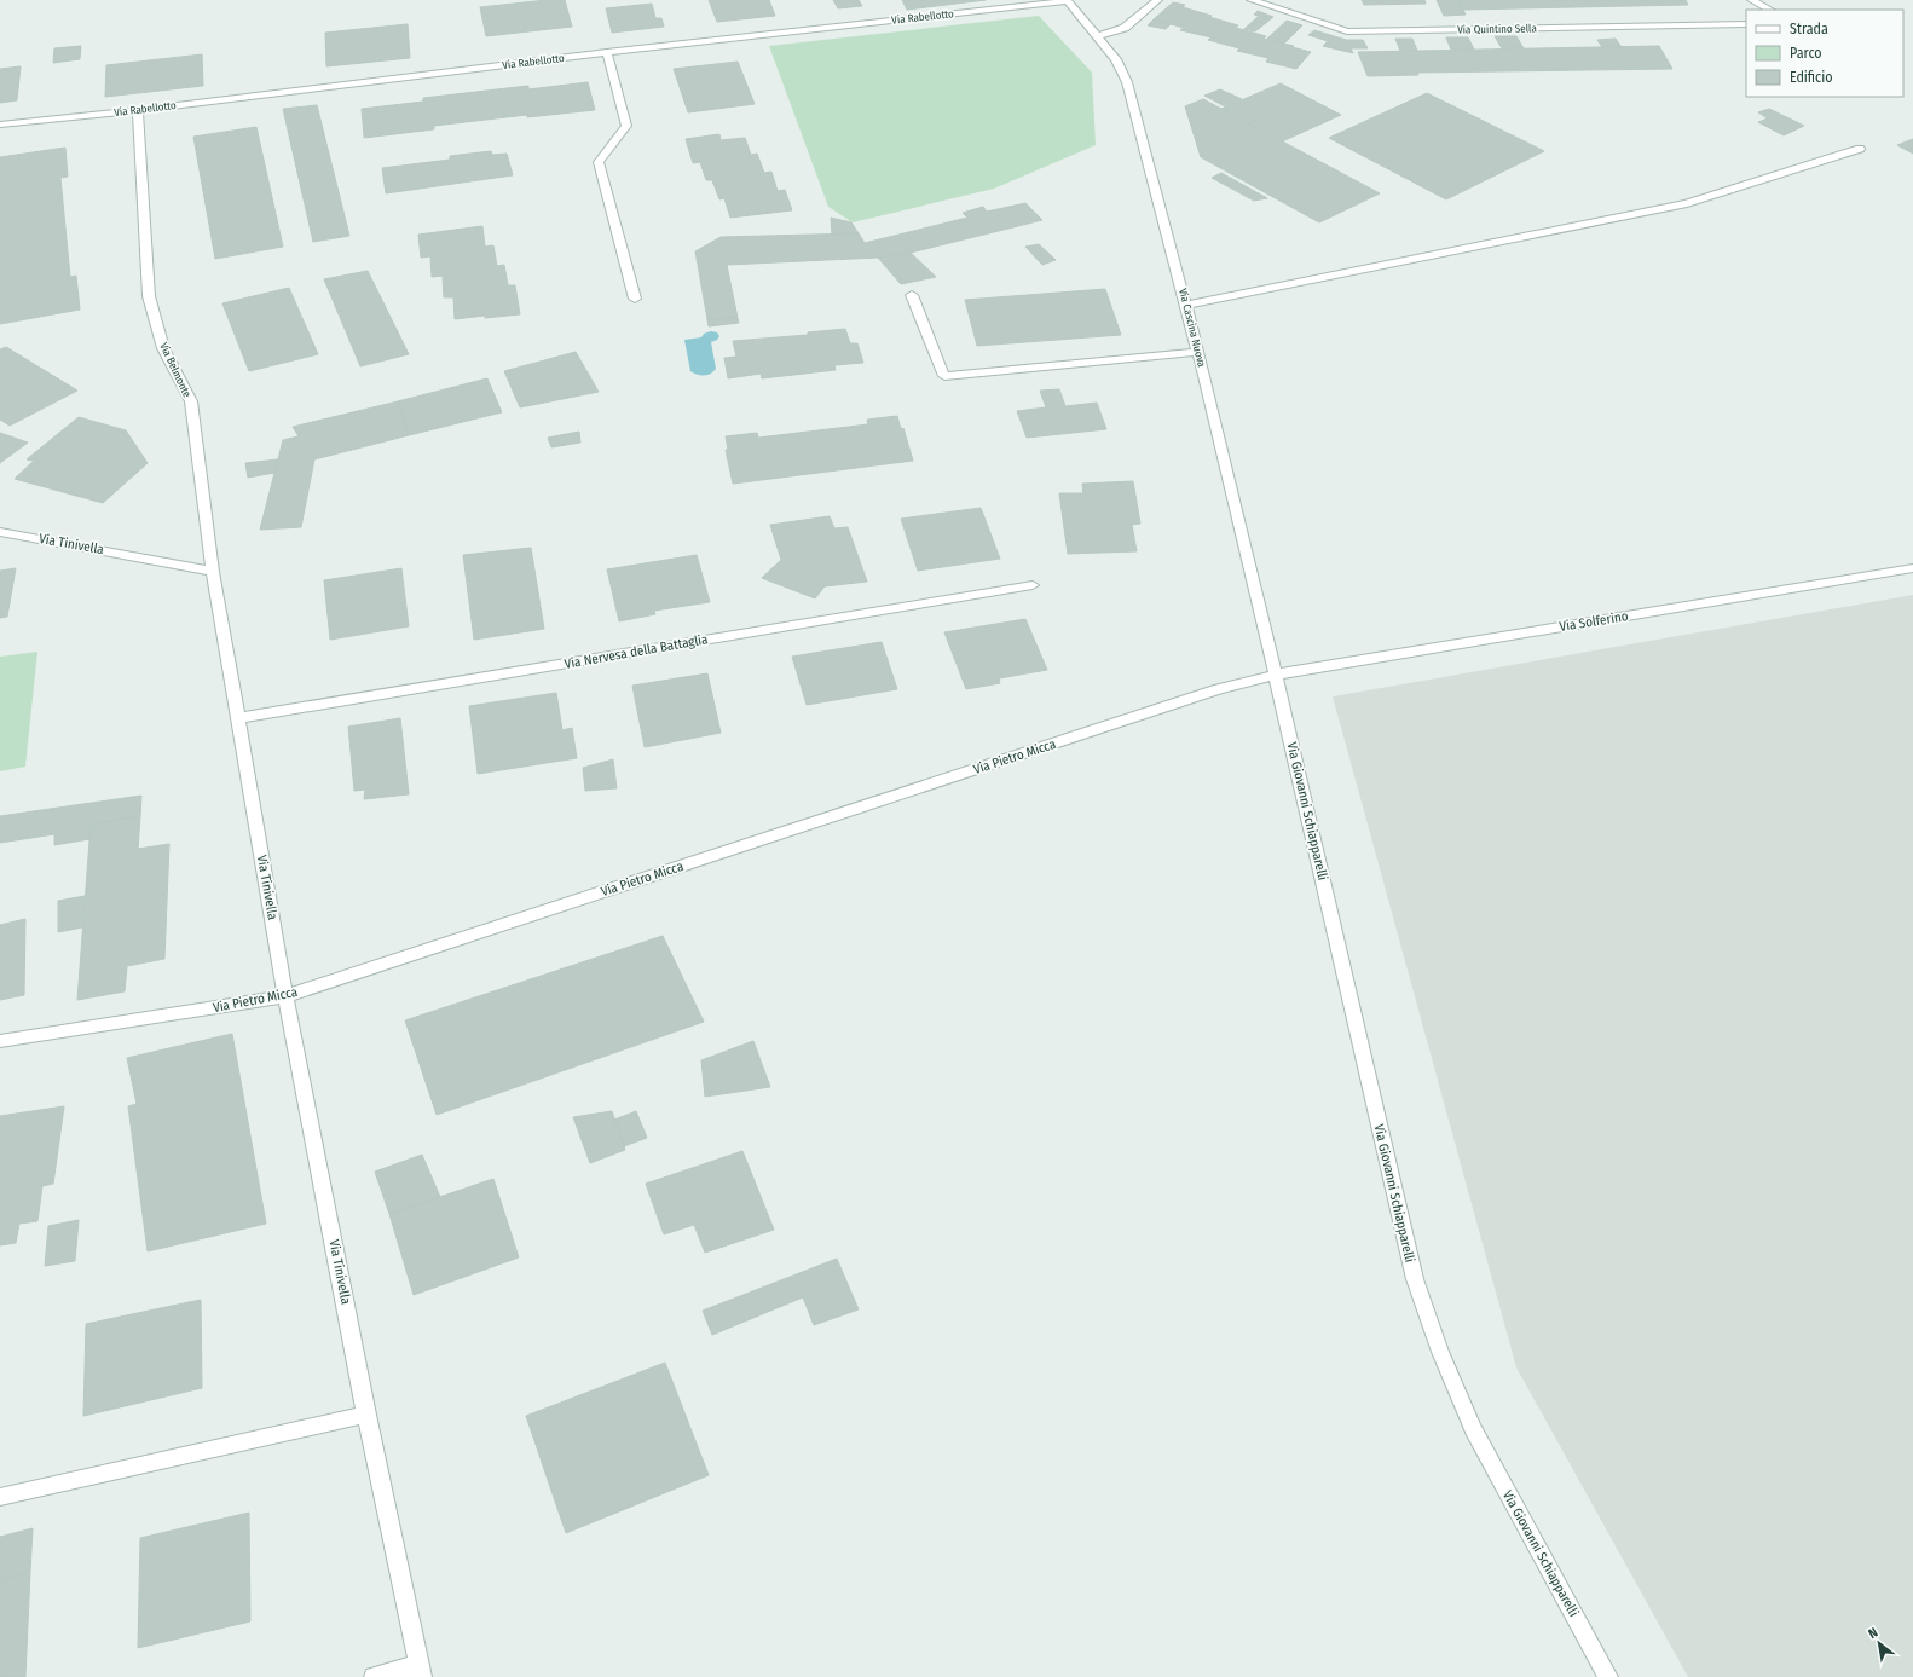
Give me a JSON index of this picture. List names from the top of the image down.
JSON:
{
  "streets": {
    "street": [
      "Via Rabellotto",
      "Via Quintino Sella",
      "Via Cascina Nuova",
      "Via Belmonte",
      "Via Tinivella",
      "Via Solferino",
      "Via Nervesa della Battaglia",
      "Via Pietro Micca",
      "Via Giovanni Schiapparelli"
    ]
  },
  "crossings": [
    ["Via Rabellotto", "Via Cascina Nuova"],
    ["Via Rabellotto", "Via Belmonte"],
    ["Via Cascina Nuova", "Via Solferino"],
    ["Via Cascina Nuova", "Via Pietro Micca"],
    ["Via Cascina Nuova", "Via Giovanni Schiapparelli"],
    ["Via Belmonte", "Via Tinivella"],
    ["Via Tinivella", "Via Nervesa della Battaglia"],
    ["Via Tinivella", "Via Pietro Micca"],
    ["Via Solferino", "Via Pietro Micca"],
    ["Via Solferino", "Via Giovanni Schiapparelli"],
    ["Via Pietro Micca", "Via Giovanni Schiapparelli"]
  ],
  "legend": ["Strada", "Parco", "Edificio"],
  "north": "top left"
}
